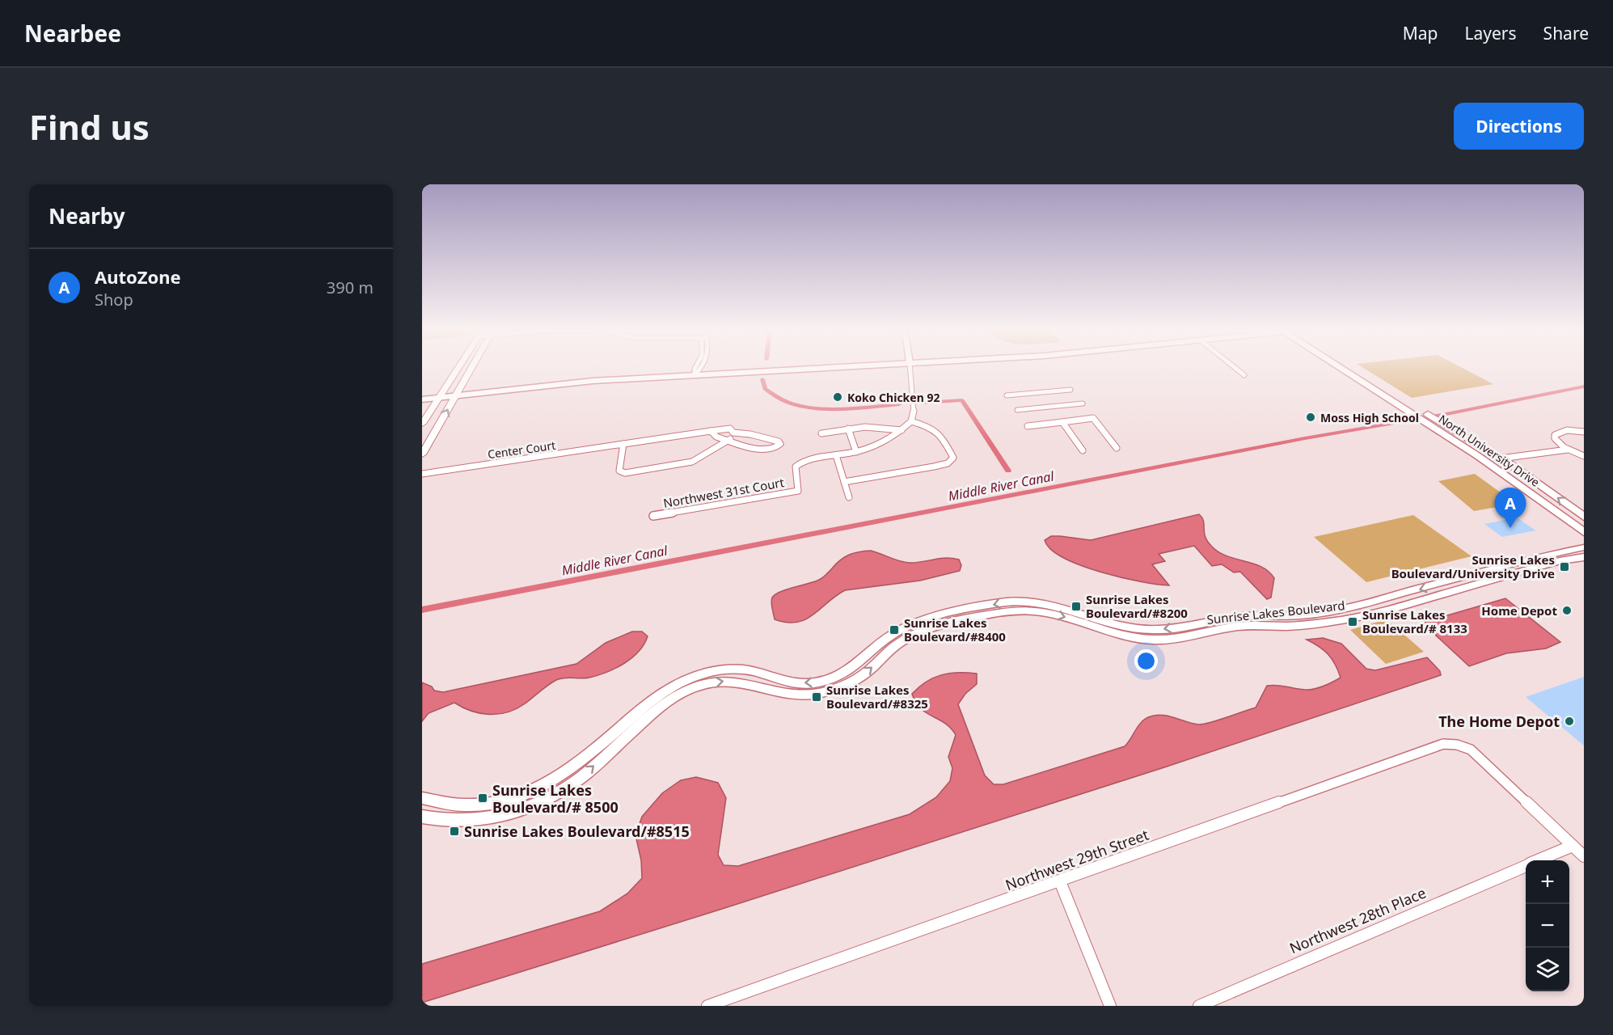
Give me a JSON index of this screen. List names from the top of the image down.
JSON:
{
  "streets": {
    "main road": ["North University Drive"],
    "street": [
      "Center Court",
      "Northwest 31st Court",
      "Sunrise Lakes Boulevard",
      "Northwest 29th Street",
      "Northwest 28th Place"
    ]
  },
  "crossings": [
    ["Northwest 29th Street", "Northwest 28th Place"]
  ],
  "water": ["Middle River Canal"],
  "places": {
    "other": [
      "Koko Chicken 92",
      "Moss High School",
      "Home Depot",
      "The Home Depot"
    ],
    "transit": [
      "Sunrise Lakes Boulevard/University Drive",
      "Sunrise Lakes Boulevard/#8200",
      "Sunrise Lakes Boulevard/# 8133",
      "Sunrise Lakes Boulevard/#8400",
      "Sunrise Lakes Boulevard/#8325",
      "Sunrise Lakes Boulevard/# 8500",
      "Sunrise Lakes Boulevard/#8515"
    ]
  },
  "page": {
    "header": "Nearbee",
    "nav": ["Map", "Layers", "Share"],
    "buttons": "Directions",
    "title": "Find us",
    "heading": "Nearby",
    "list": [
      {
        "mark": "A",
        "name": "AutoZone",
        "note": "Shop",
        "value": "390 m"
      }
    ],
    "pins": "A",
    "map_buttons": ["+", "−"]
  }
}
